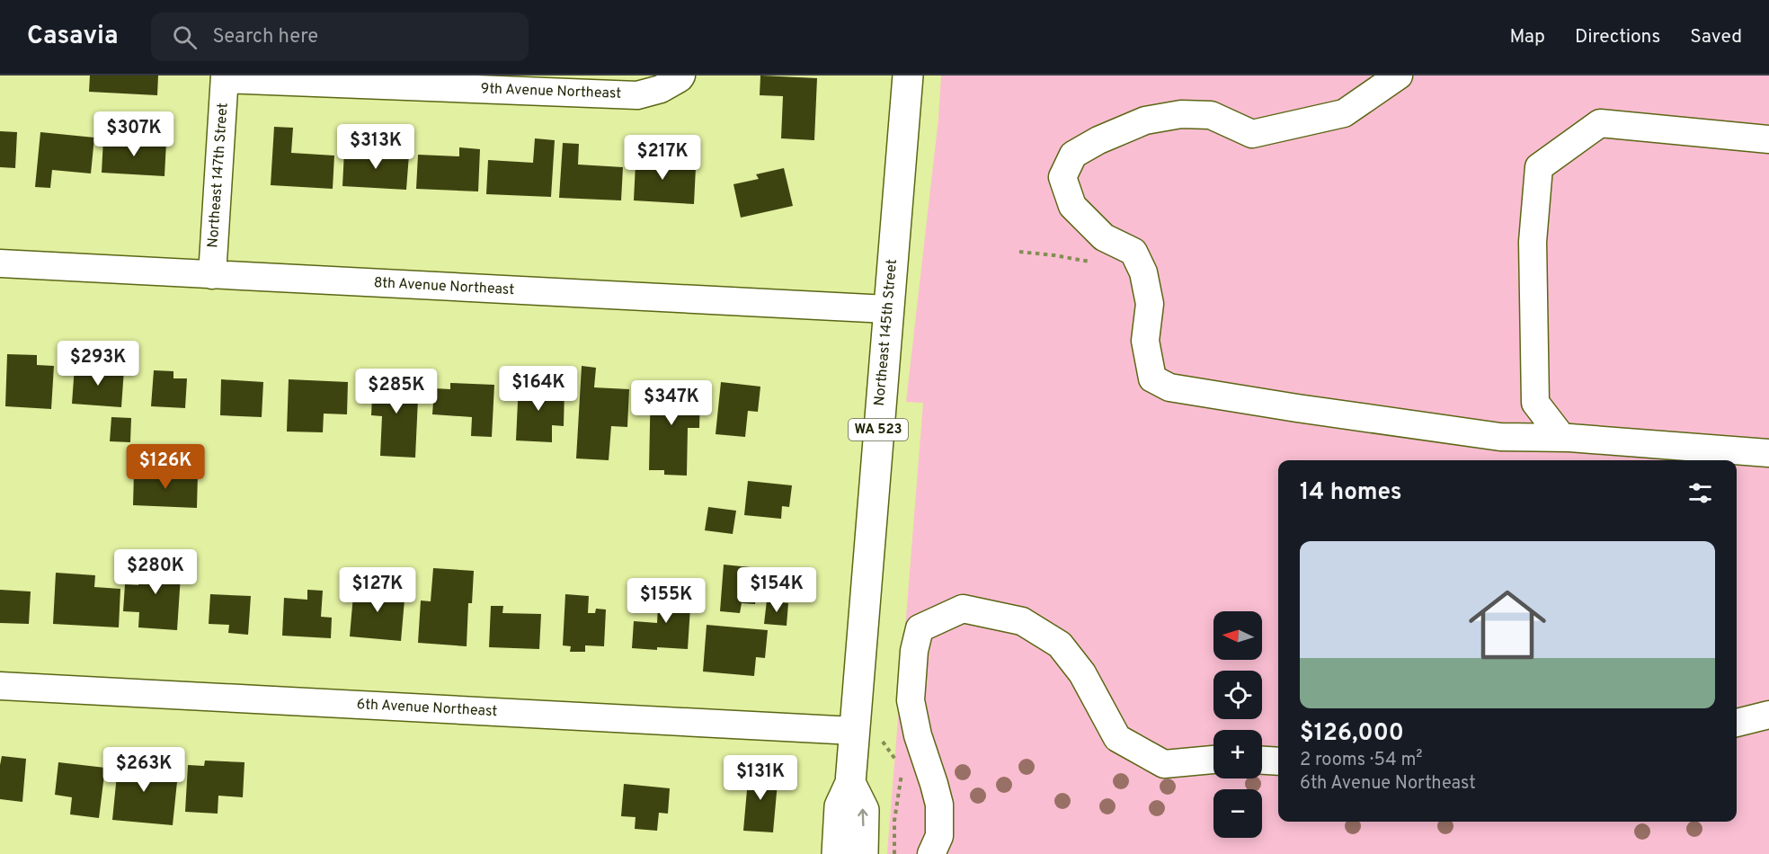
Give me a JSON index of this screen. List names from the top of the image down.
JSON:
{
  "streets": {
    "main road": ["Northeast 145th Street", "WA 523"],
    "street": [
      "9th Avenue Northeast",
      "Northeast 147th Street",
      "8th Avenue Northeast",
      "6th Avenue Northeast"
    ]
  },
  "crossings": [
    ["9th Avenue Northeast", "Northeast 147th Street"],
    ["Northeast 147th Street", "8th Avenue Northeast"],
    ["8th Avenue Northeast", "Northeast 145th Street"],
    ["Northeast 145th Street", "6th Avenue Northeast"]
  ],
  "north": "left",
  "page": {
    "header": "Casavia",
    "search": "Search here",
    "nav": ["Map", "Directions", "Saved"],
    "price": [
      "$307K",
      "$313K",
      "$217K",
      "$293K",
      "$164K",
      "$285K",
      "$347K",
      "$126K",
      "$280K",
      "$127K",
      "$154K",
      "$155K",
      "$263K",
      "$131K"
    ],
    "heading": "14 homes",
    "list": [
      {
        "name": "$126,000",
        "note": "2 rooms · 54 m² · 6th Avenue Northeast"
      }
    ],
    "map_buttons": ["+", "−"]
  }
}
